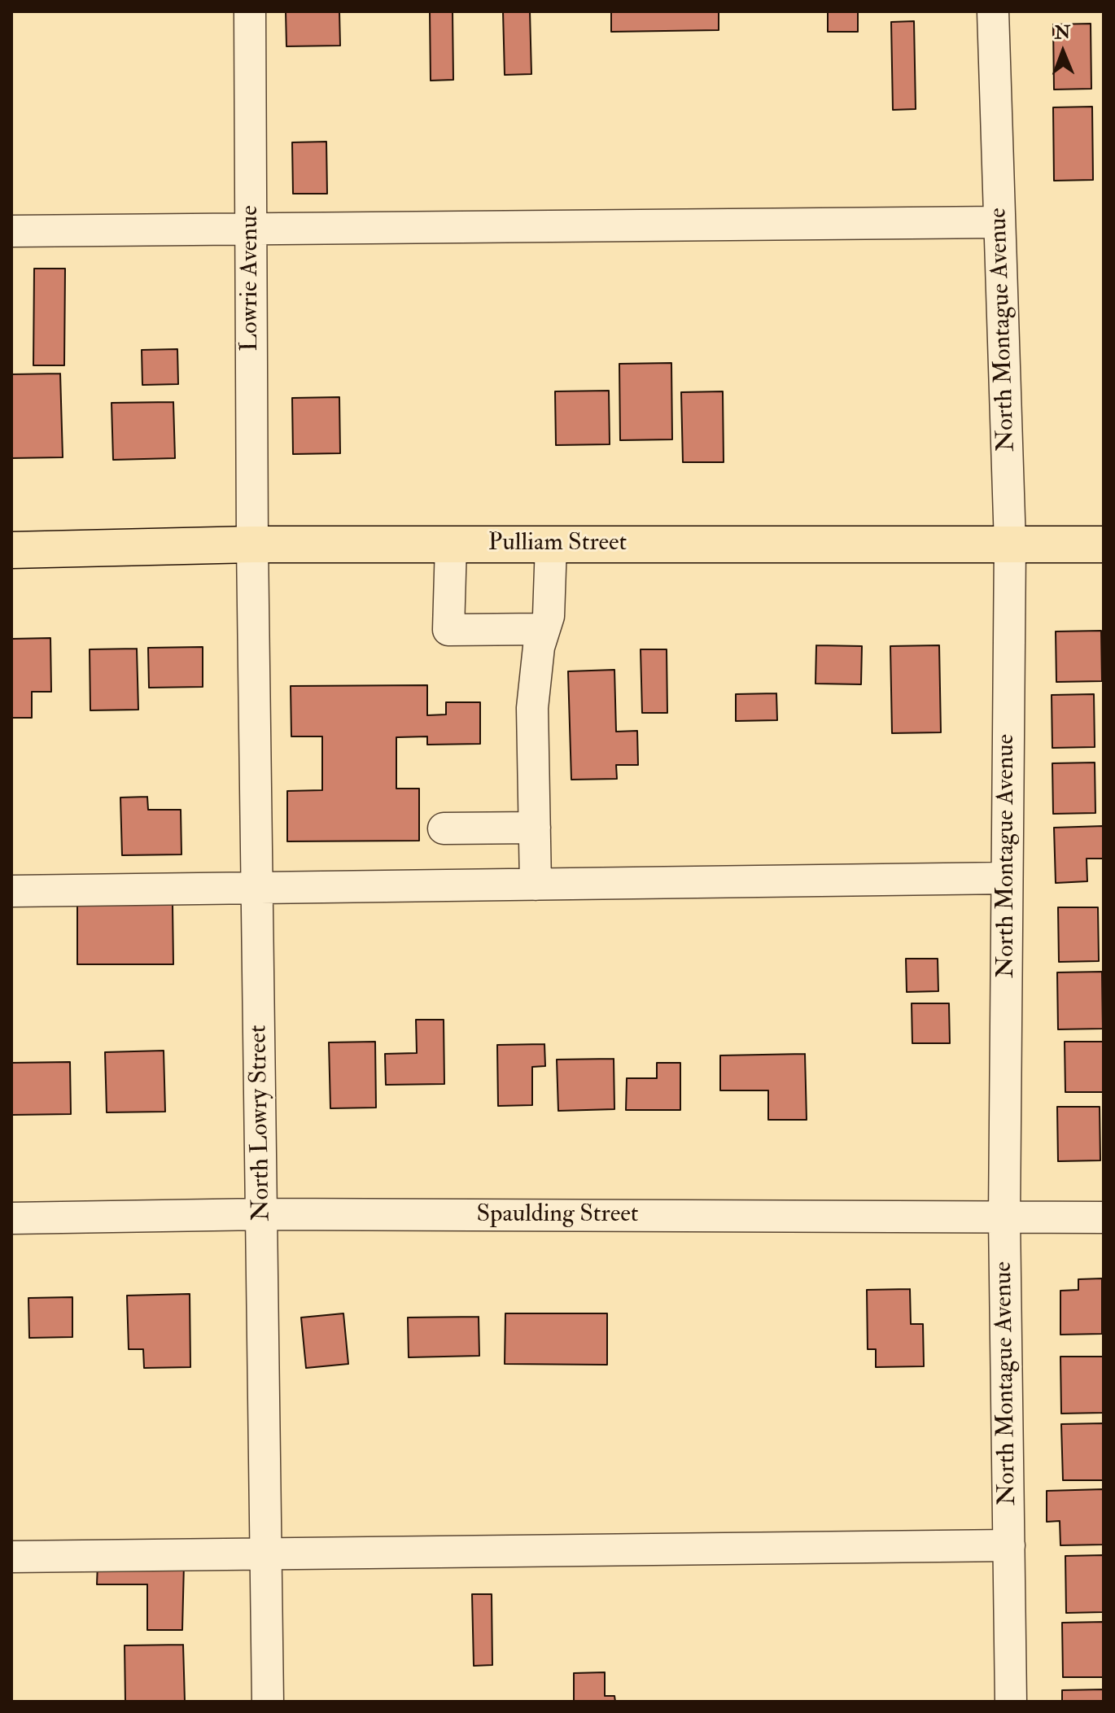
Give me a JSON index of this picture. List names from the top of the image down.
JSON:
{
  "streets": {
    "main road": ["Pulliam Street"],
    "street": [
      "Lowrie Avenue",
      "North Montague Avenue",
      "North Lowry Street",
      "Spaulding Street"
    ]
  },
  "crossings": [
    ["Lowrie Avenue", "Pulliam Street"],
    ["Lowrie Avenue", "North Lowry Street"],
    ["North Montague Avenue", "Pulliam Street"],
    ["North Montague Avenue", "Spaulding Street"],
    ["Pulliam Street", "North Lowry Street"],
    ["North Lowry Street", "Spaulding Street"]
  ],
  "north": "top"
}
